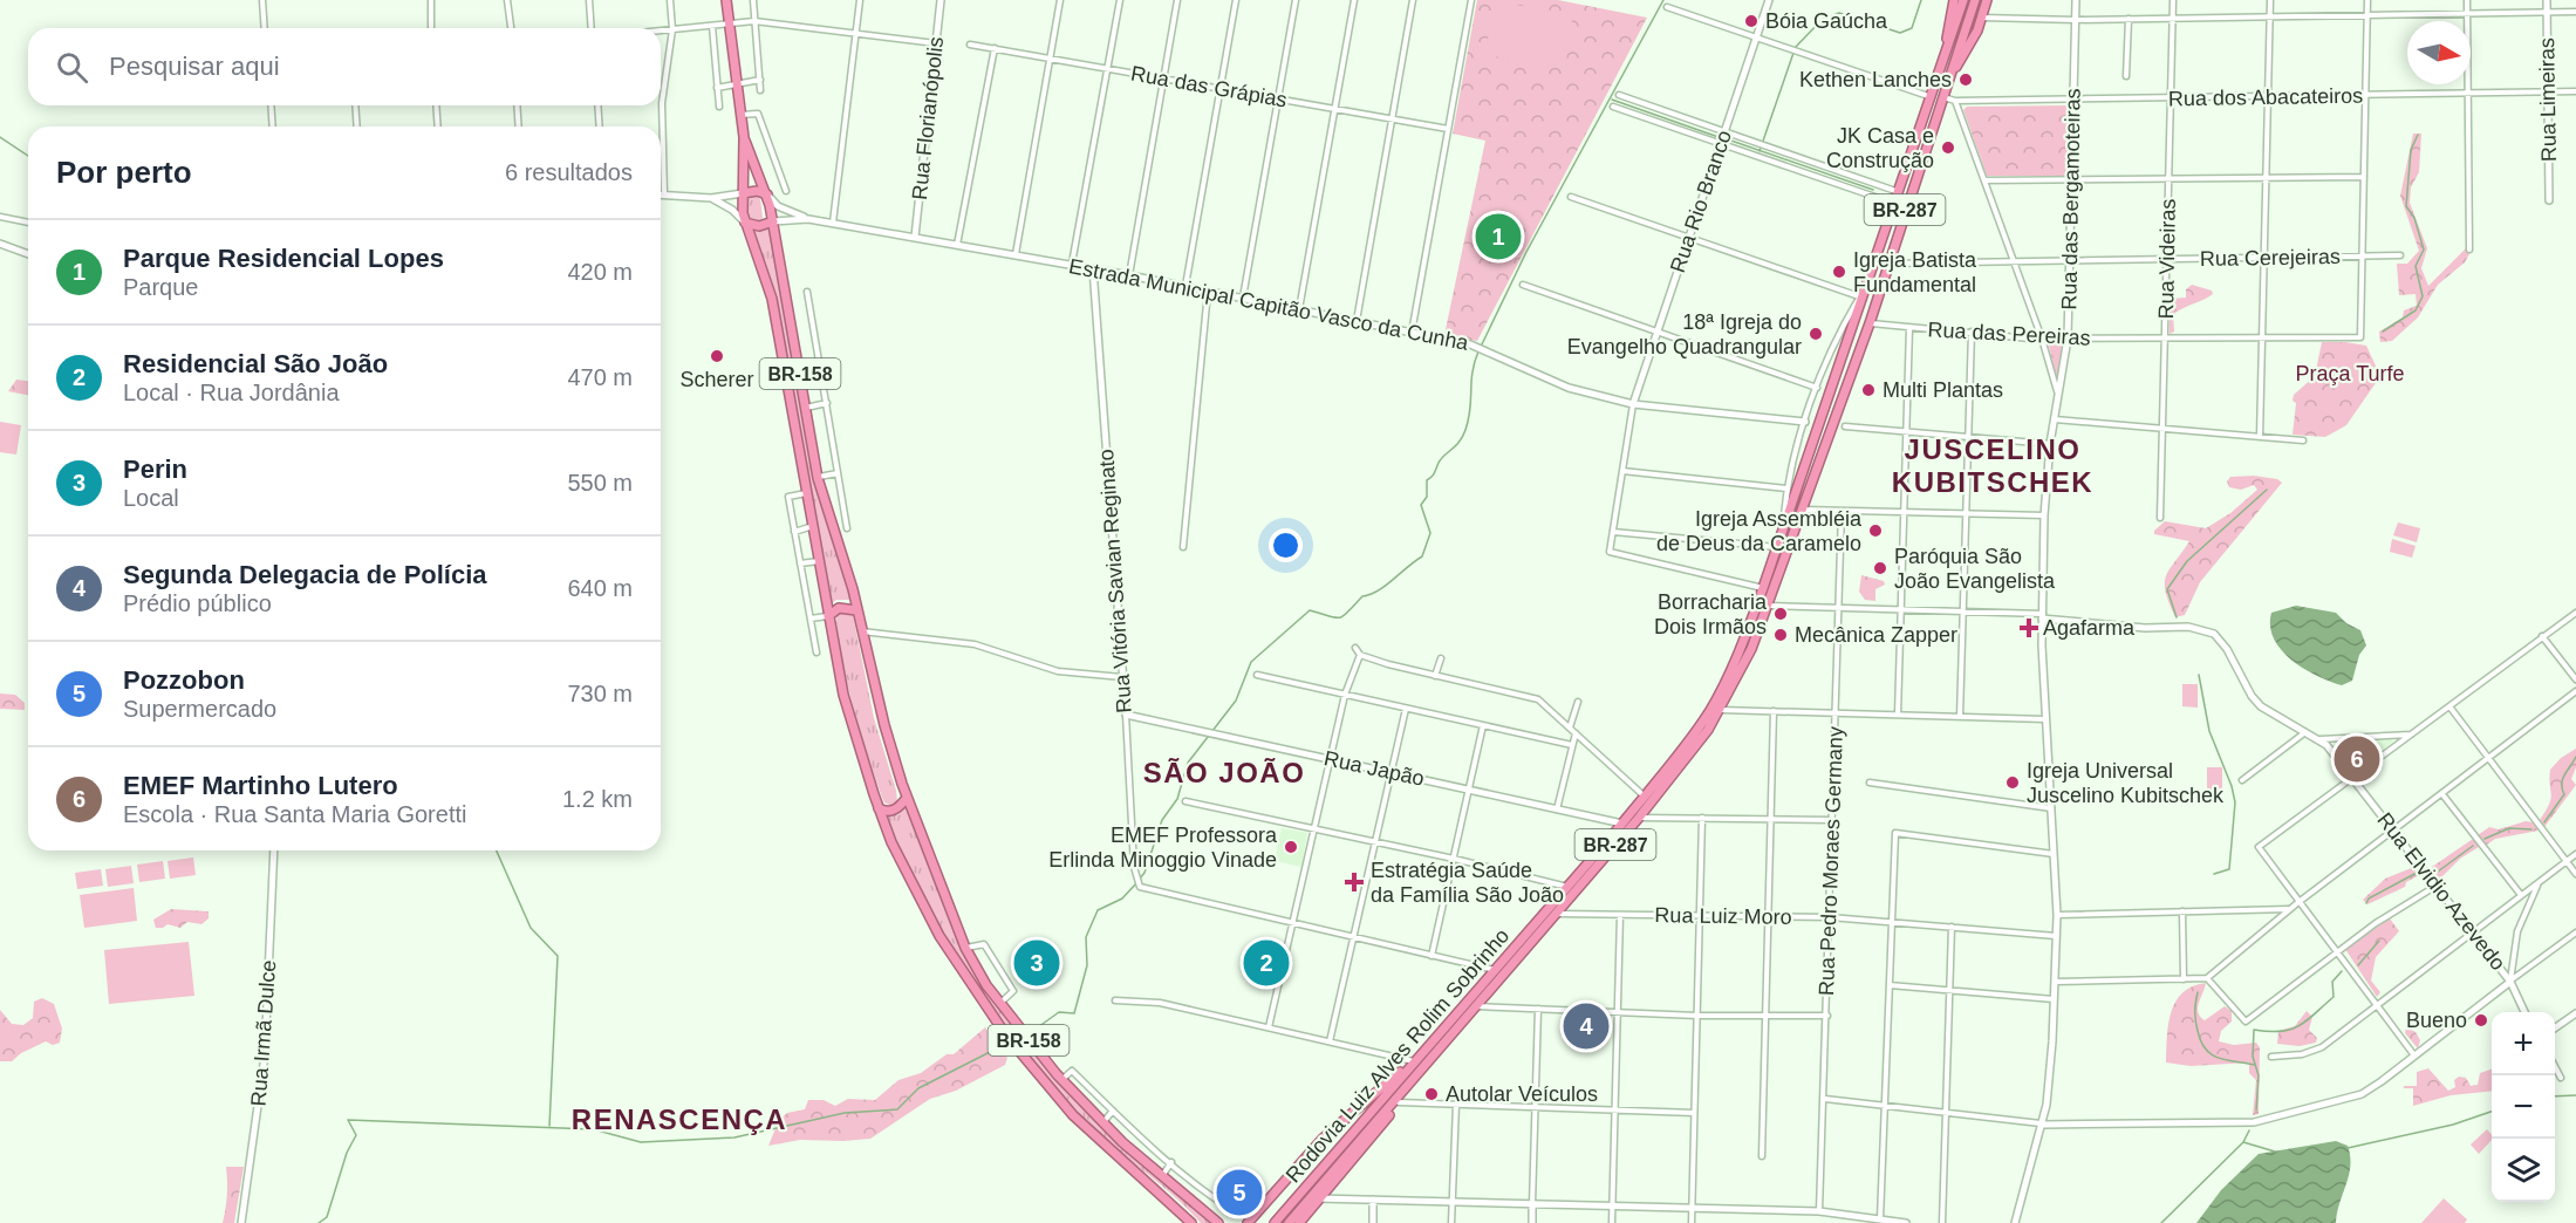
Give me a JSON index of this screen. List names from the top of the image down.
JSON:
{
  "streets": {
    "highway": ["BR-287", "BR-158", "Rodovia Luiz Alves Rolim Sobrinho"],
    "street": [
      "Rua das Grápias",
      "Rua dos Abacateiros",
      "Rua Limeiras",
      "Rua Florianópolis",
      "Rua das Bergamoteiras",
      "Rua Rio Branco",
      "Rua Cerejeiras",
      "Rua Videiras",
      "Estrada Municipal Capitão Vasco da Cunha",
      "Rua das Pereiras",
      "Rua Vitória Savian Reginato",
      "Rua Japão",
      "Rua Pedro Moraes Germany",
      "Rua Elvidio Azevedo",
      "Rua Luiz Moro",
      "Rua Irmã Dulce"
    ]
  },
  "crossings": [
    ["Rua dos Abacateiros", "Rua Limeiras"],
    ["Rua dos Abacateiros", "Rua das Bergamoteiras"],
    ["Rua dos Abacateiros", "Rua Videiras"],
    ["Rua dos Abacateiros", "Rodovia Luiz Alves Rolim Sobrinho"],
    ["Rua Florianópolis", "Estrada Municipal Capitão Vasco da Cunha"],
    ["Rua das Bergamoteiras", "Rua Cerejeiras"],
    ["Rua das Bergamoteiras", "Rua das Pereiras"],
    ["Rua das Bergamoteiras", "Rua Luiz Moro"],
    ["Rua Rio Branco", "Estrada Municipal Capitão Vasco da Cunha"],
    ["BR-287", "Rodovia Luiz Alves Rolim Sobrinho"],
    ["Rua Cerejeiras", "Rua Videiras"],
    ["Rua Cerejeiras", "Rua das Pereiras"],
    ["Rua Cerejeiras", "Rodovia Luiz Alves Rolim Sobrinho"],
    ["Rua Videiras", "Rua das Pereiras"],
    ["Estrada Municipal Capitão Vasco da Cunha", "BR-158"],
    ["Estrada Municipal Capitão Vasco da Cunha", "Rua Vitória Savian Reginato"],
    ["Rua das Pereiras", "Rodovia Luiz Alves Rolim Sobrinho"],
    ["Rua Vitória Savian Reginato", "Rua Japão"],
    ["Rua Vitória Savian Reginato", "Rodovia Luiz Alves Rolim Sobrinho"],
    ["Rua Japão", "Rodovia Luiz Alves Rolim Sobrinho"],
    ["Rua Pedro Moraes Germany", "Rua Luiz Moro"],
    ["Rua Luiz Moro", "Rodovia Luiz Alves Rolim Sobrinho"]
  ],
  "districts": ["JUSCELINO KUBITSCHEK", "SÃO JOÃO", "RENASCENÇA"],
  "parks": ["Praça Turfe"],
  "places": {
    "other": [
      "Bóia Gaúcha",
      "Kethen Lanches",
      "JK Casa e Construção",
      "Igreja Batista Fundamental",
      "18ª Igreja do Evangelho Quadrangular",
      "Scherer",
      "Multi Plantas",
      "Igreja Assembléia de Deus da Caramelo",
      "Paróquia São João Evangelista",
      "Borracharia Dois Irmãos",
      "Mecânica Zapper",
      "Igreja Universal Juscelino Kubitschek",
      "EMEF Professora Erlinda Minoggio Vinade",
      "Bueno",
      "Autolar Veículos"
    ],
    "health": ["Agafarma", "Estratégia Saúde da Família São João"]
  },
  "north": "right",
  "page": {
    "search": "Pesquisar aqui",
    "heading": ["Por perto", "6 resultados"],
    "pins": [
      "1",
      "6",
      "2",
      "3",
      "4",
      "5"
    ],
    "list": [
      {
        "mark": "1",
        "name": "Parque Residencial Lopes",
        "note": "Parque",
        "value": "420 m"
      },
      {
        "mark": "2",
        "name": "Residencial São João",
        "note": "Local · Rua Jordânia",
        "value": "470 m"
      },
      {
        "mark": "3",
        "name": "Perin",
        "note": "Local",
        "value": "550 m"
      },
      {
        "mark": "4",
        "name": "Segunda Delegacia de Polícia",
        "note": "Prédio público",
        "value": "640 m"
      },
      {
        "mark": "5",
        "name": "Pozzobon",
        "note": "Supermercado",
        "value": "730 m"
      },
      {
        "mark": "6",
        "name": "EMEF Martinho Lutero",
        "note": "Escola · Rua Santa Maria Goretti",
        "value": "1.2 km"
      }
    ],
    "map_buttons": ["+", "−"]
  }
}
